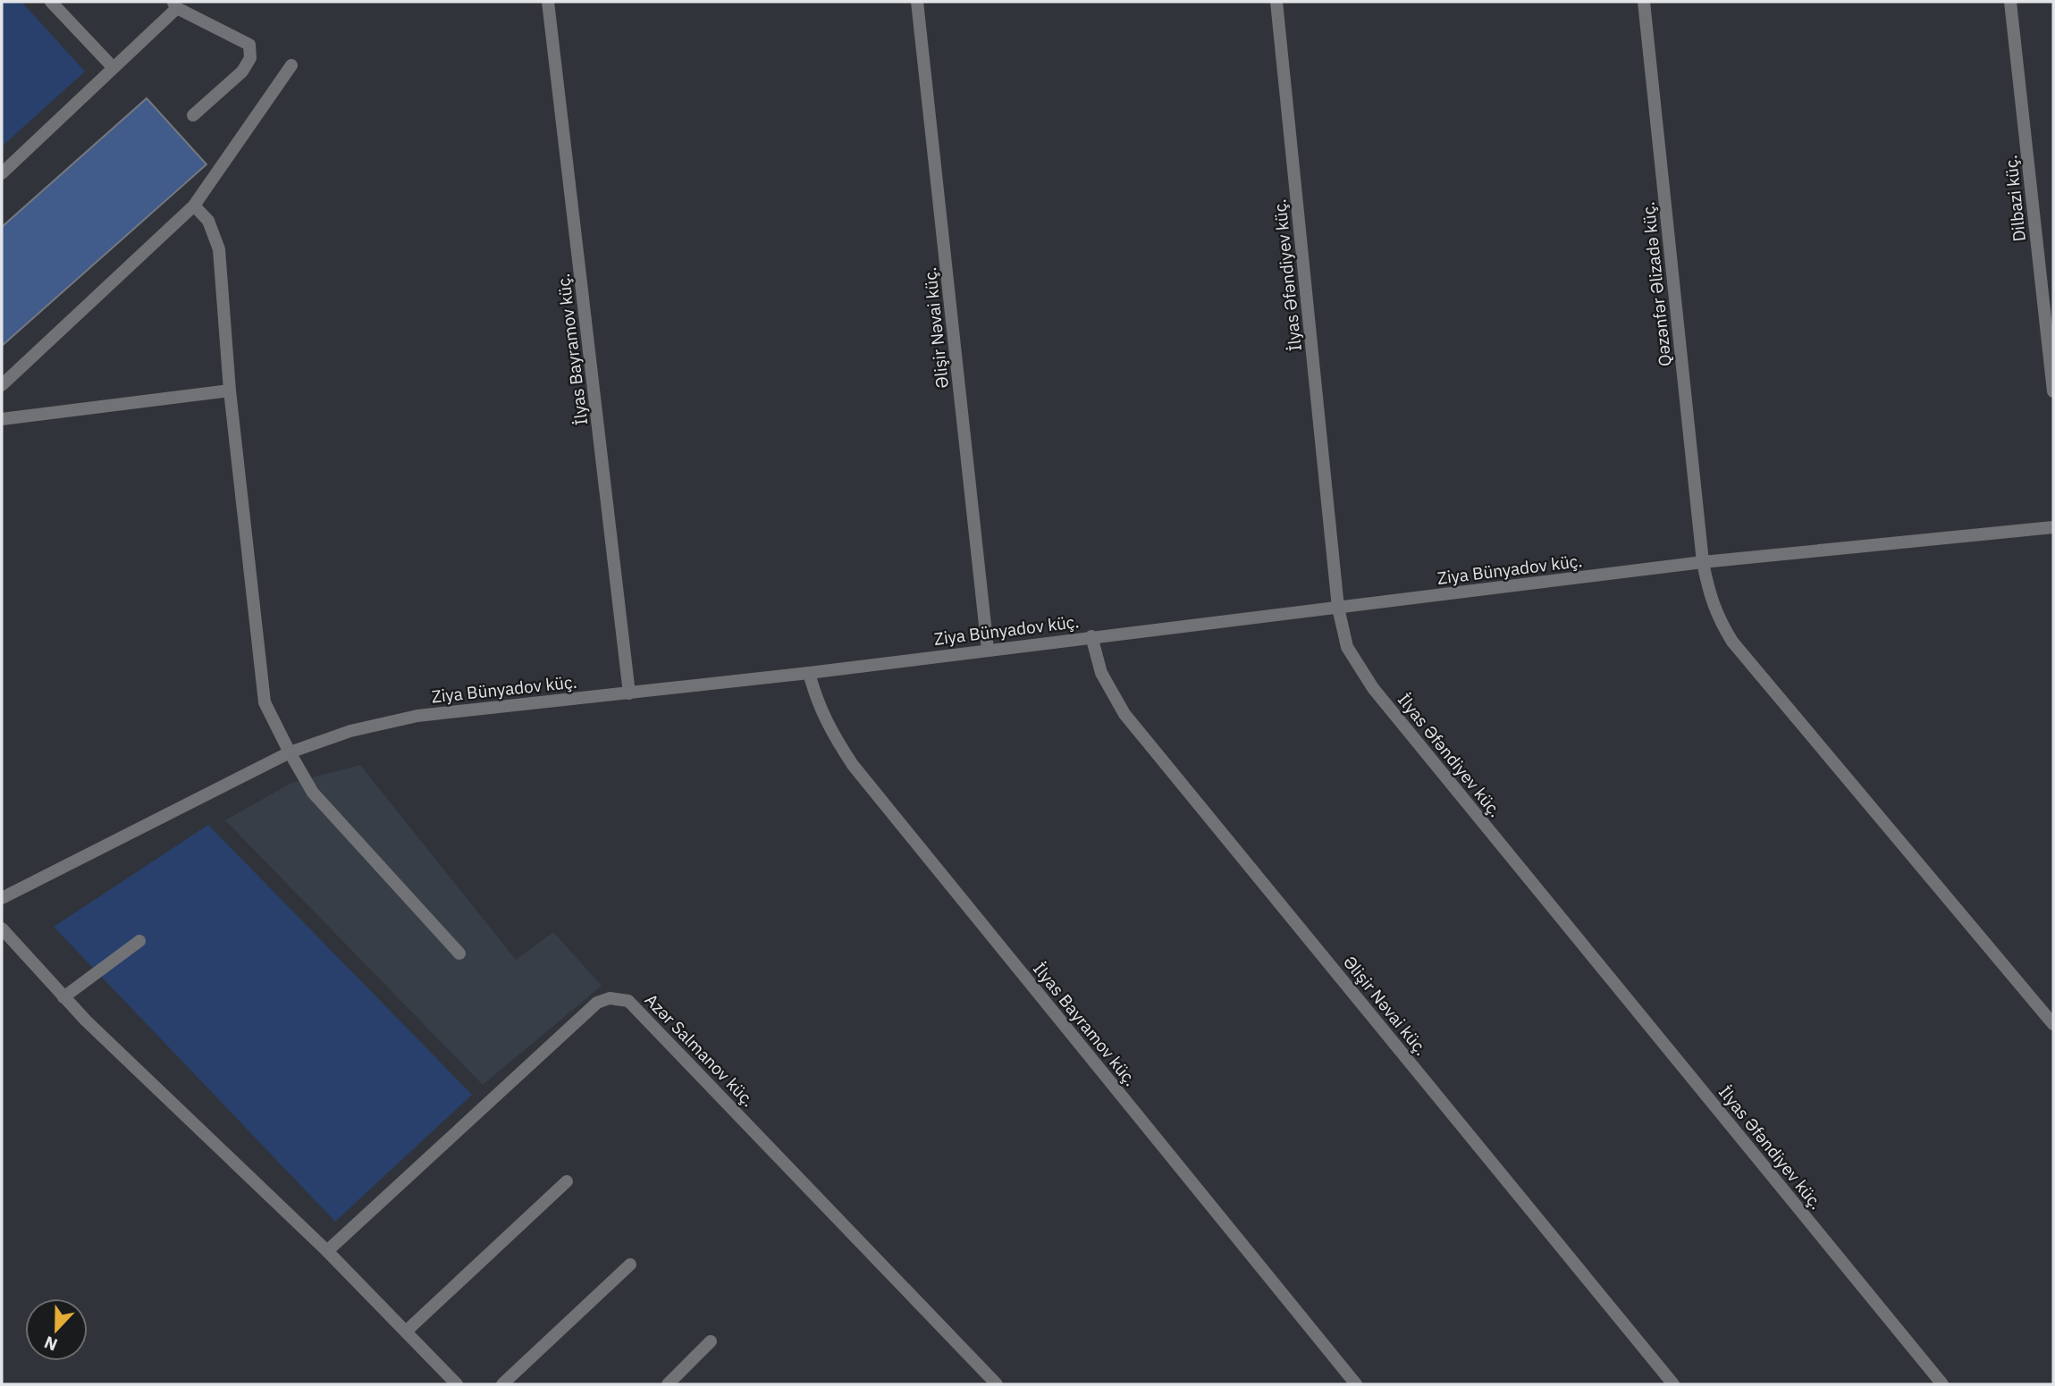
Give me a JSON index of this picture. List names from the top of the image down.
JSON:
{
  "streets": {
    "street": [
      "Dilbazi küç.",
      "İlyas Əfəndiyev küç.",
      "Qəzənfər Əlizadə küç.",
      "Əlişir Nəvai küç.",
      "İlyas Bayramov küç.",
      "Ziya Bünyadov küç.",
      "Azər Salmanov küç."
    ]
  },
  "crossings": [
    ["İlyas Əfəndiyev küç.", "Ziya Bünyadov küç."],
    ["Qəzənfər Əlizadə küç.", "Ziya Bünyadov küç."],
    ["Əlişir Nəvai küç.", "Ziya Bünyadov küç."],
    ["İlyas Bayramov küç.", "Ziya Bünyadov küç."]
  ],
  "north": "bottom"
}
